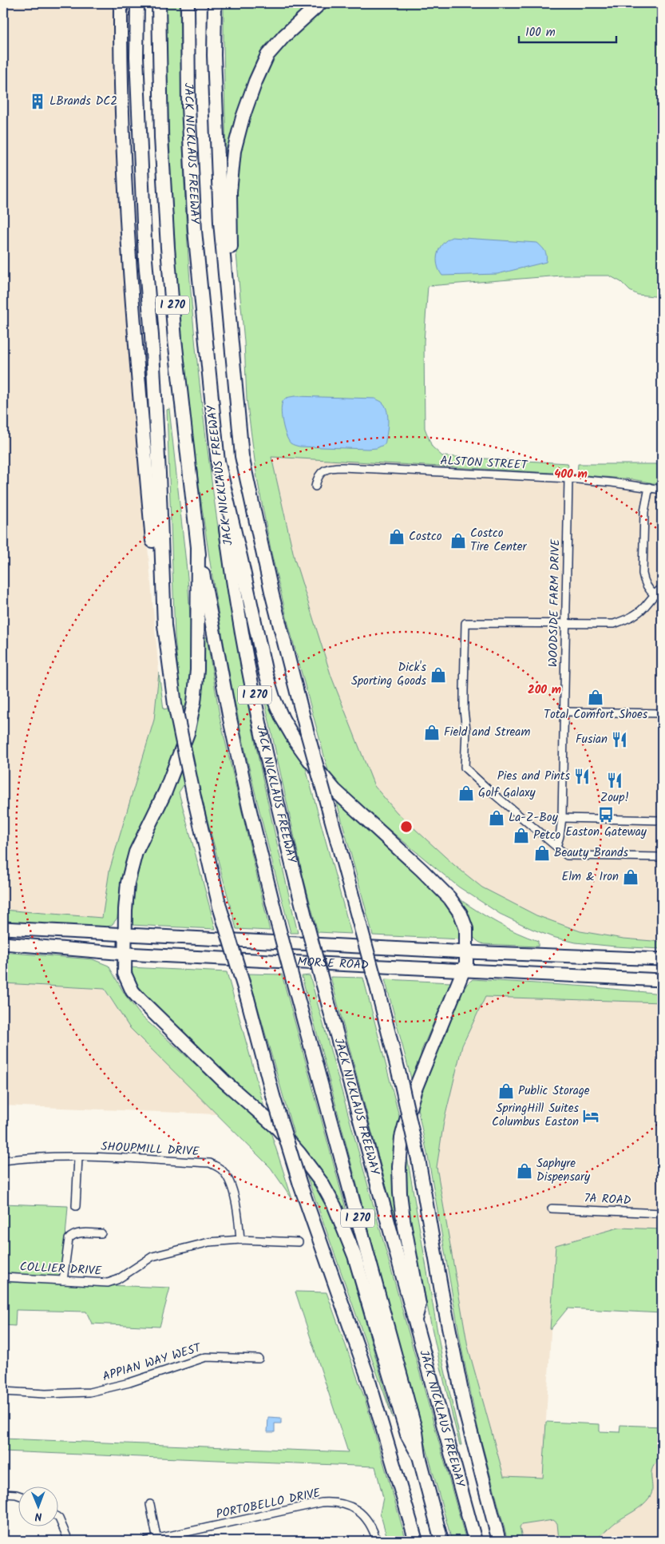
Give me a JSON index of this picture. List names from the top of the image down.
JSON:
{
  "streets": {
    "highway": ["JACK NICKLAUS FREEWAY", "I 270"],
    "main road": ["MORSE ROAD"],
    "street": [
      "ALSTON STREET",
      "WOODSIDE FARM DRIVE",
      "SHOUPMILL DRIVE",
      "7A ROAD",
      "COLLIER DRIVE",
      "APPIAN WAY WEST",
      "PORTOBELLO DRIVE"
    ]
  },
  "crossings": [
    ["ALSTON STREET", "WOODSIDE FARM DRIVE"],
    ["SHOUPMILL DRIVE", "COLLIER DRIVE"]
  ],
  "places": {
    "building": ["LBrands DC2"],
    "shop": [
      "Costco",
      "Costco Tire Center",
      "Dick's Sporting Goods",
      "Total Comfort Shoes",
      "Field and Stream",
      "Golf Galaxy",
      "La-Z-Boy",
      "Petco",
      "Beauty Brands",
      "Elm & Iron",
      "Public Storage",
      "Saphyre Dispensary"
    ],
    "restaurant": ["Fusian", "Pies and Pints", "Zoup!"],
    "bus stop": ["Easton Gateway"],
    "hotel": ["SpringHill Suites Columbus Easton"]
  },
  "scale_bar": "100 m",
  "north": "bottom",
  "rings": ["400 m", "200 m"]
}
